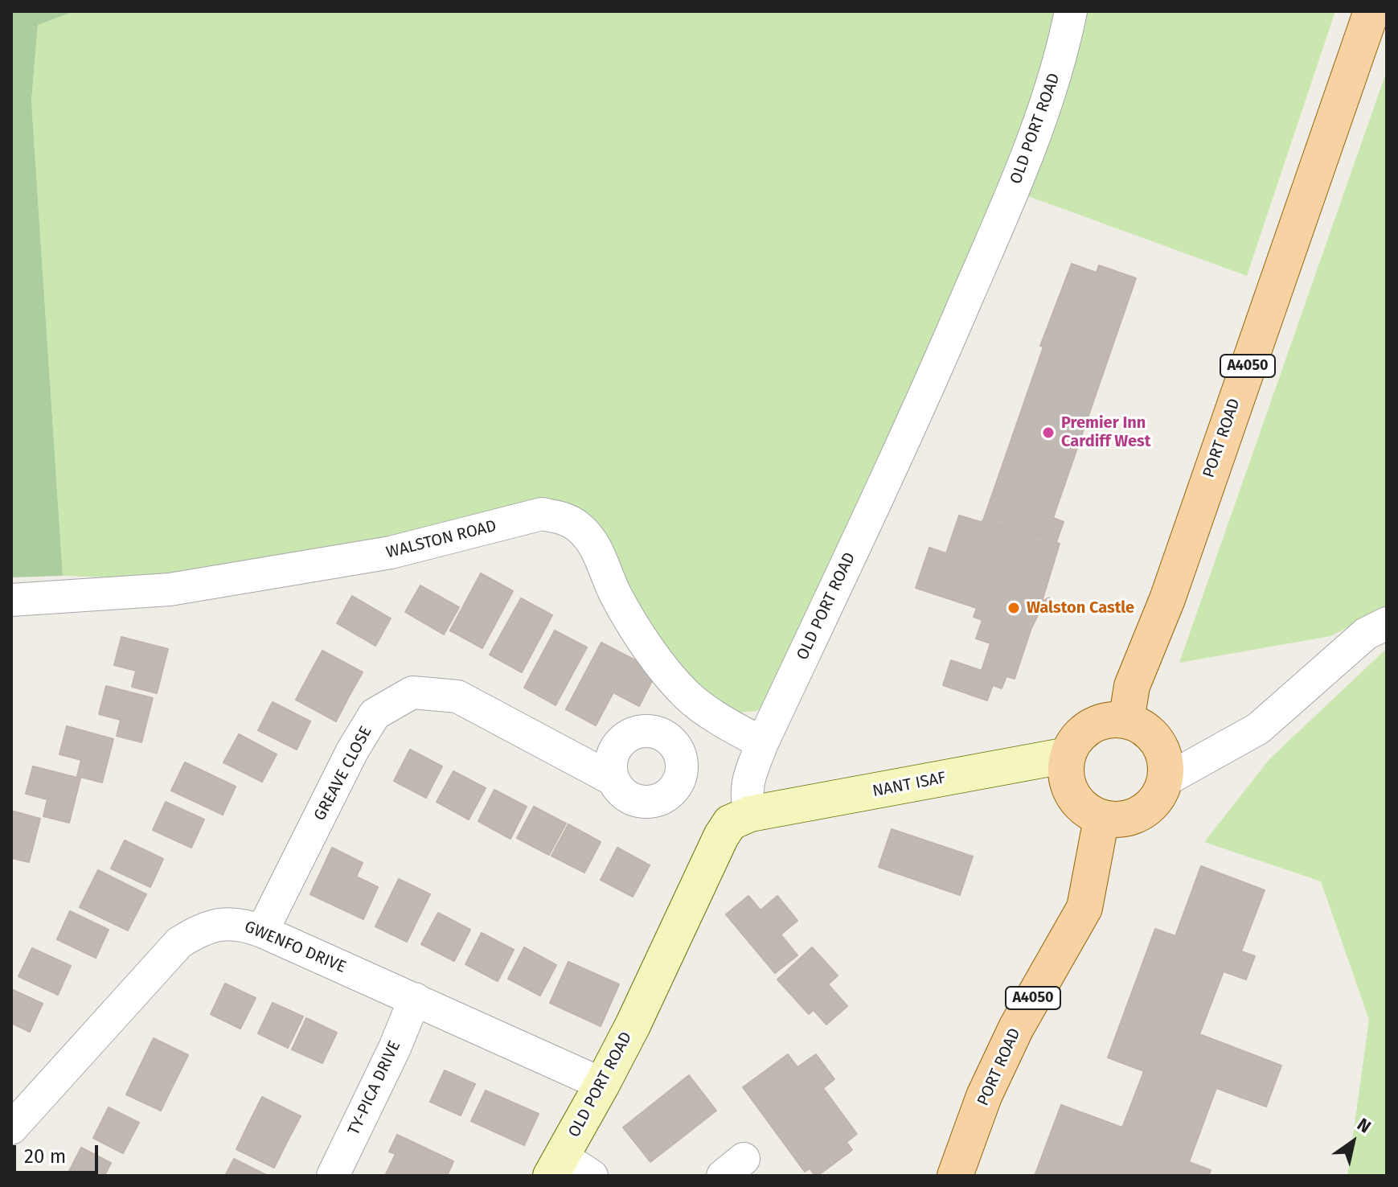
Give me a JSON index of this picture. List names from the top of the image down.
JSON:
{
  "streets": {
    "main road": ["A4050", "PORT ROAD"],
    "street": [
      "OLD PORT ROAD",
      "WALSTON ROAD",
      "GREAVE CLOSE",
      "NANT ISAF",
      "GWENFO DRIVE",
      "TY-PICA DRIVE"
    ]
  },
  "crossings": [
    ["OLD PORT ROAD", "WALSTON ROAD"],
    ["OLD PORT ROAD", "NANT ISAF"],
    ["OLD PORT ROAD", "GWENFO DRIVE"],
    ["PORT ROAD", "NANT ISAF"],
    ["GREAVE CLOSE", "GWENFO DRIVE"],
    ["GWENFO DRIVE", "TY-PICA DRIVE"]
  ],
  "places": ["Premier Inn Cardiff West", "Walston Castle"],
  "scale_bar": "20 m",
  "north": "top right"
}
